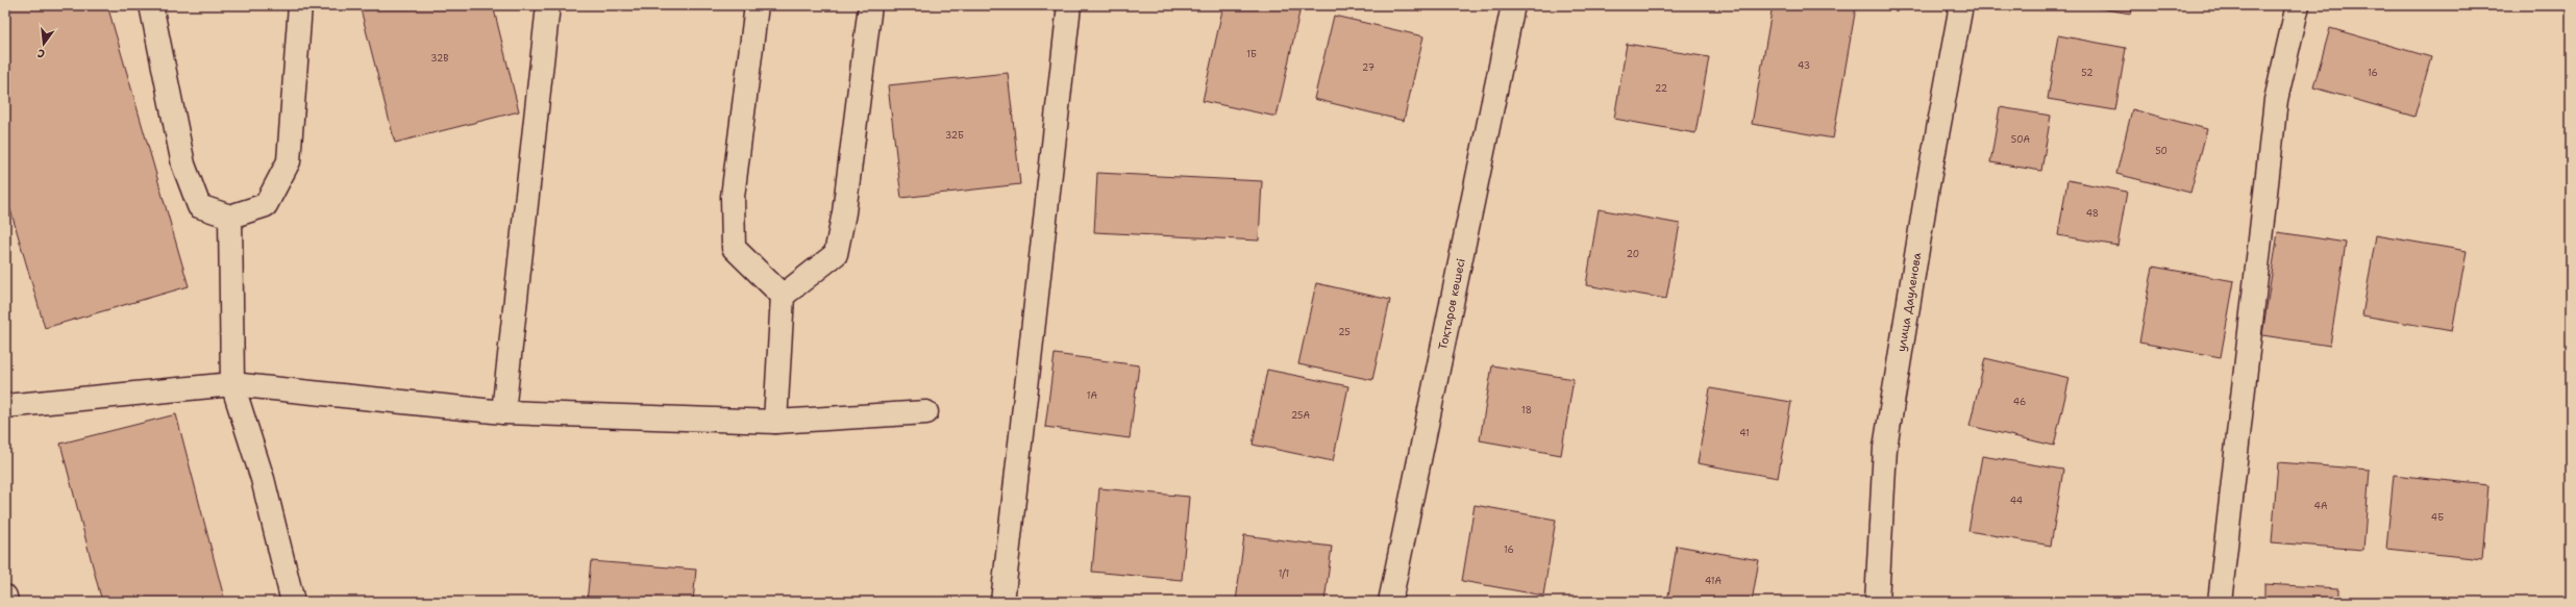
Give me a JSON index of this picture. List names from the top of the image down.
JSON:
{
  "streets": {
    "street": ["улица Дауленова", "Тоқтаров көшесі"]
  },
  "house_numbers": [
    "1Б",
    "32В",
    "43",
    "27",
    "52",
    "16",
    "22",
    "32Б",
    "50А",
    "50",
    "48",
    "20",
    "25",
    "1А",
    "46",
    "18",
    "25А",
    "41",
    "44",
    "4А",
    "4Б",
    "16",
    "1/1",
    "41А"
  ],
  "north": "bottom"
}
